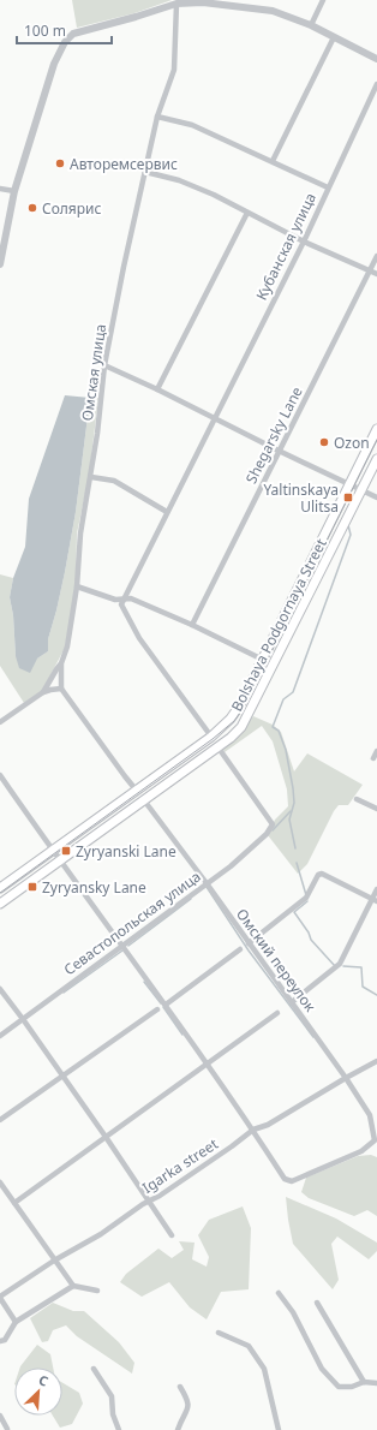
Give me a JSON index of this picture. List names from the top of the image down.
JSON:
{
  "streets": {
    "main road": ["Bolshaya Podgornaya Street"],
    "street": [
      "Кубанская улица",
      "Омская улица",
      "Shegarsky Lane",
      "Севастопольская улица",
      "Омский переулок",
      "Igarka street"
    ]
  },
  "crossings": [
    ["Bolshaya Podgornaya Street", "Севастопольская улица"],
    ["Bolshaya Podgornaya Street", "Омский переулок"],
    ["Севастопольская улица", "Омский переулок"],
    ["Омский переулок", "Igarka street"]
  ],
  "places": {
    "other": ["Авторемсервис", "Солярис", "Ozon"],
    "transit": ["Yaltinskaya Ulitsa", "Zyryanski Lane", "Zyryansky Lane"]
  },
  "scale_bar": "100 m",
  "north": "top right"
}
